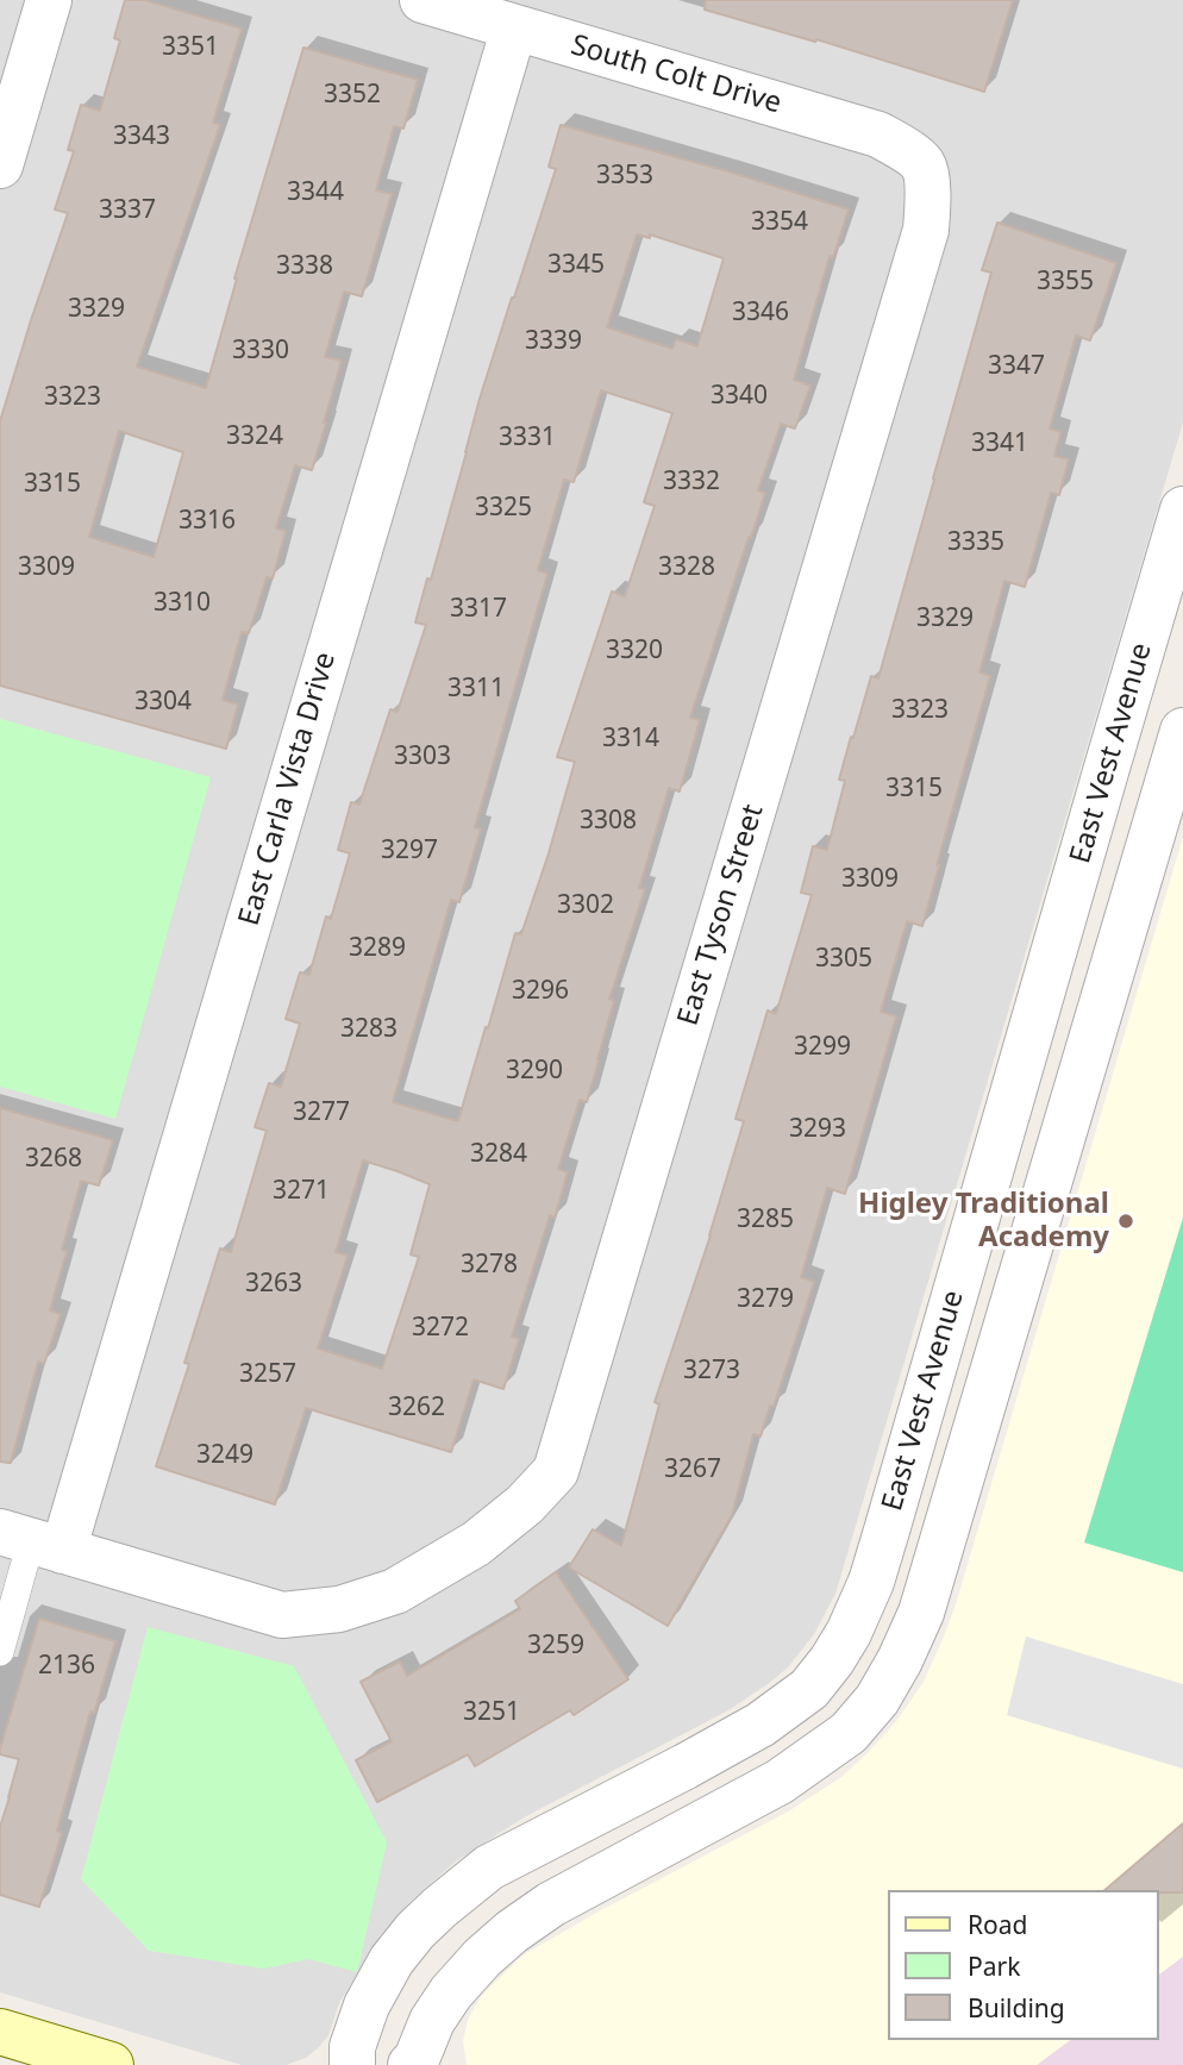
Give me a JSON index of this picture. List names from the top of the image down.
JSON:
{
  "streets": {
    "street": [
      "South Colt Drive",
      "East Vest Avenue",
      "East Carla Vista Drive",
      "East Tyson Street"
    ]
  },
  "crossings": [
    ["South Colt Drive", "East Carla Vista Drive"],
    ["South Colt Drive", "East Tyson Street"],
    ["East Carla Vista Drive", "East Tyson Street"]
  ],
  "places": ["Higley Traditional Academy"],
  "house_numbers": [
    "3351",
    "3352",
    "3343",
    "3353",
    "3344",
    "3337",
    "3354",
    "3345",
    "3338",
    "3355",
    "3329",
    "3346",
    "3339",
    "3330",
    "3347",
    "3340",
    "3323",
    "3324",
    "3331",
    "3341",
    "3332",
    "3315",
    "3325",
    "3316",
    "3335",
    "3309",
    "3328",
    "3310",
    "3317",
    "3329",
    "3320",
    "3311",
    "3304",
    "3323",
    "3314",
    "3303",
    "3315",
    "3308",
    "3297",
    "3309",
    "3302",
    "3289",
    "3305",
    "3296",
    "3283",
    "3299",
    "3290",
    "3277",
    "3293",
    "3284",
    "3268",
    "3271",
    "3285",
    "3278",
    "3263",
    "3279",
    "3272",
    "3273",
    "3257",
    "3262",
    "3249",
    "3267",
    "3259",
    "2136",
    "3251"
  ],
  "legend": ["Road", "Park", "Building"]
}
